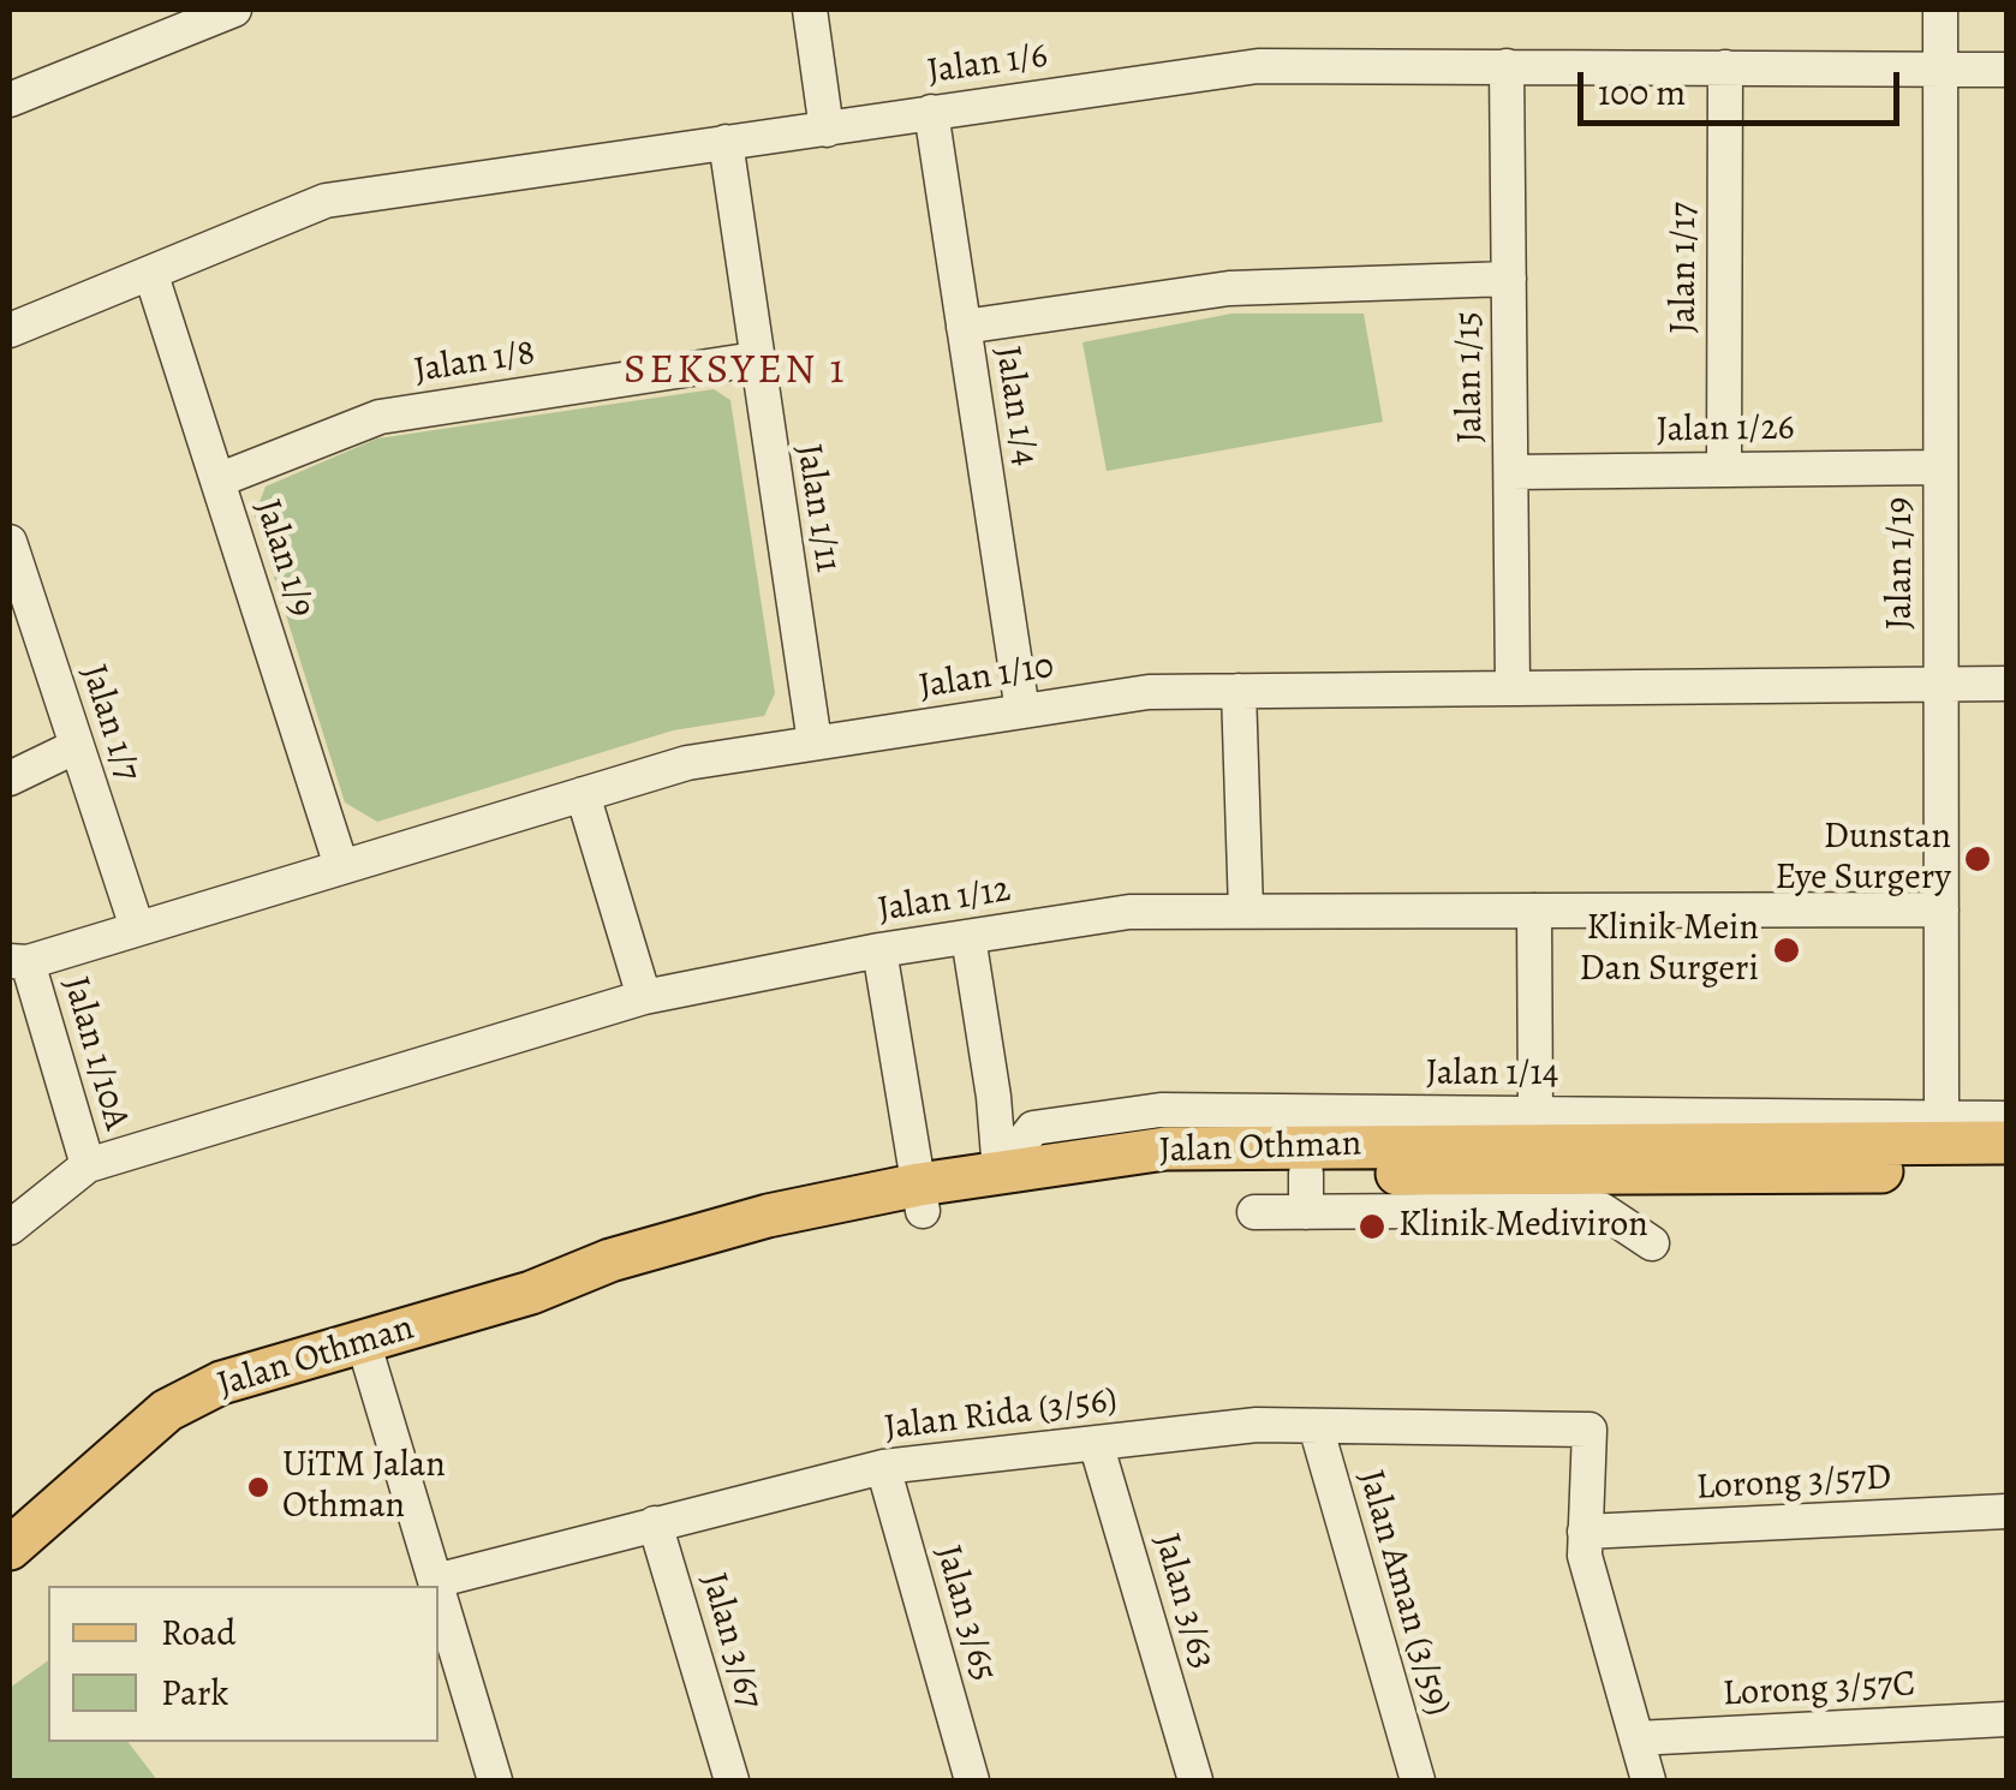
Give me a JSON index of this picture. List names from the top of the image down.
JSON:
{
  "streets": {
    "main road": ["Jalan Othman"],
    "street": [
      "Jalan 1/6",
      "Jalan 1/17",
      "Jalan 1/8",
      "Jalan 1/15",
      "Jalan 1/4",
      "Jalan 1/26",
      "Jalan 1/11",
      "Jalan 1/9",
      "Jalan 1/19",
      "Jalan 1/10",
      "Jalan 1/7",
      "Jalan 1/12",
      "Jalan 1/10A",
      "Jalan 1/14",
      "Jalan Rida (3/56)",
      "Lorong 3/57D",
      "Jalan Aman (3/59)",
      "Jalan 3/63",
      "Jalan 3/65",
      "Jalan 3/67",
      "Lorong 3/57C"
    ]
  },
  "crossings": [
    ["Jalan 1/6", "Jalan 1/17"],
    ["Jalan 1/6", "Jalan 1/15"],
    ["Jalan 1/6", "Jalan 1/4"],
    ["Jalan 1/6", "Jalan 1/11"],
    ["Jalan 1/6", "Jalan 1/9"],
    ["Jalan 1/6", "Jalan 1/19"],
    ["Jalan 1/17", "Jalan 1/26"],
    ["Jalan 1/8", "Jalan 1/11"],
    ["Jalan 1/8", "Jalan 1/9"],
    ["Jalan 1/15", "Jalan 1/26"],
    ["Jalan 1/15", "Jalan 1/10"],
    ["Jalan 1/4", "Jalan 1/10"],
    ["Jalan 1/26", "Jalan 1/19"],
    ["Jalan 1/11", "Jalan 1/10"],
    ["Jalan 1/9", "Jalan 1/10"],
    ["Jalan 1/19", "Jalan 1/10"],
    ["Jalan 1/19", "Jalan 1/12"],
    ["Jalan 1/19", "Jalan 1/14"],
    ["Jalan 1/10", "Jalan 1/7"],
    ["Jalan 1/10", "Jalan 1/10A"],
    ["Jalan 1/12", "Jalan 1/10A"],
    ["Jalan 1/14", "Jalan Othman"],
    ["Jalan Rida (3/56)", "Lorong 3/57D"],
    ["Jalan Rida (3/56)", "Jalan Aman (3/59)"],
    ["Jalan Rida (3/56)", "Jalan 3/63"],
    ["Jalan Rida (3/56)", "Jalan 3/65"],
    ["Jalan Rida (3/56)", "Jalan 3/67"]
  ],
  "districts": ["SEKSYEN 1"],
  "places": [
    "Dunstan Eye Surgery",
    "Klinik Mein Dan Surgeri",
    "Klinik Mediviron",
    "UiTM Jalan Othman"
  ],
  "legend": ["Road", "Park"],
  "scale_bar": "100 m"
}
